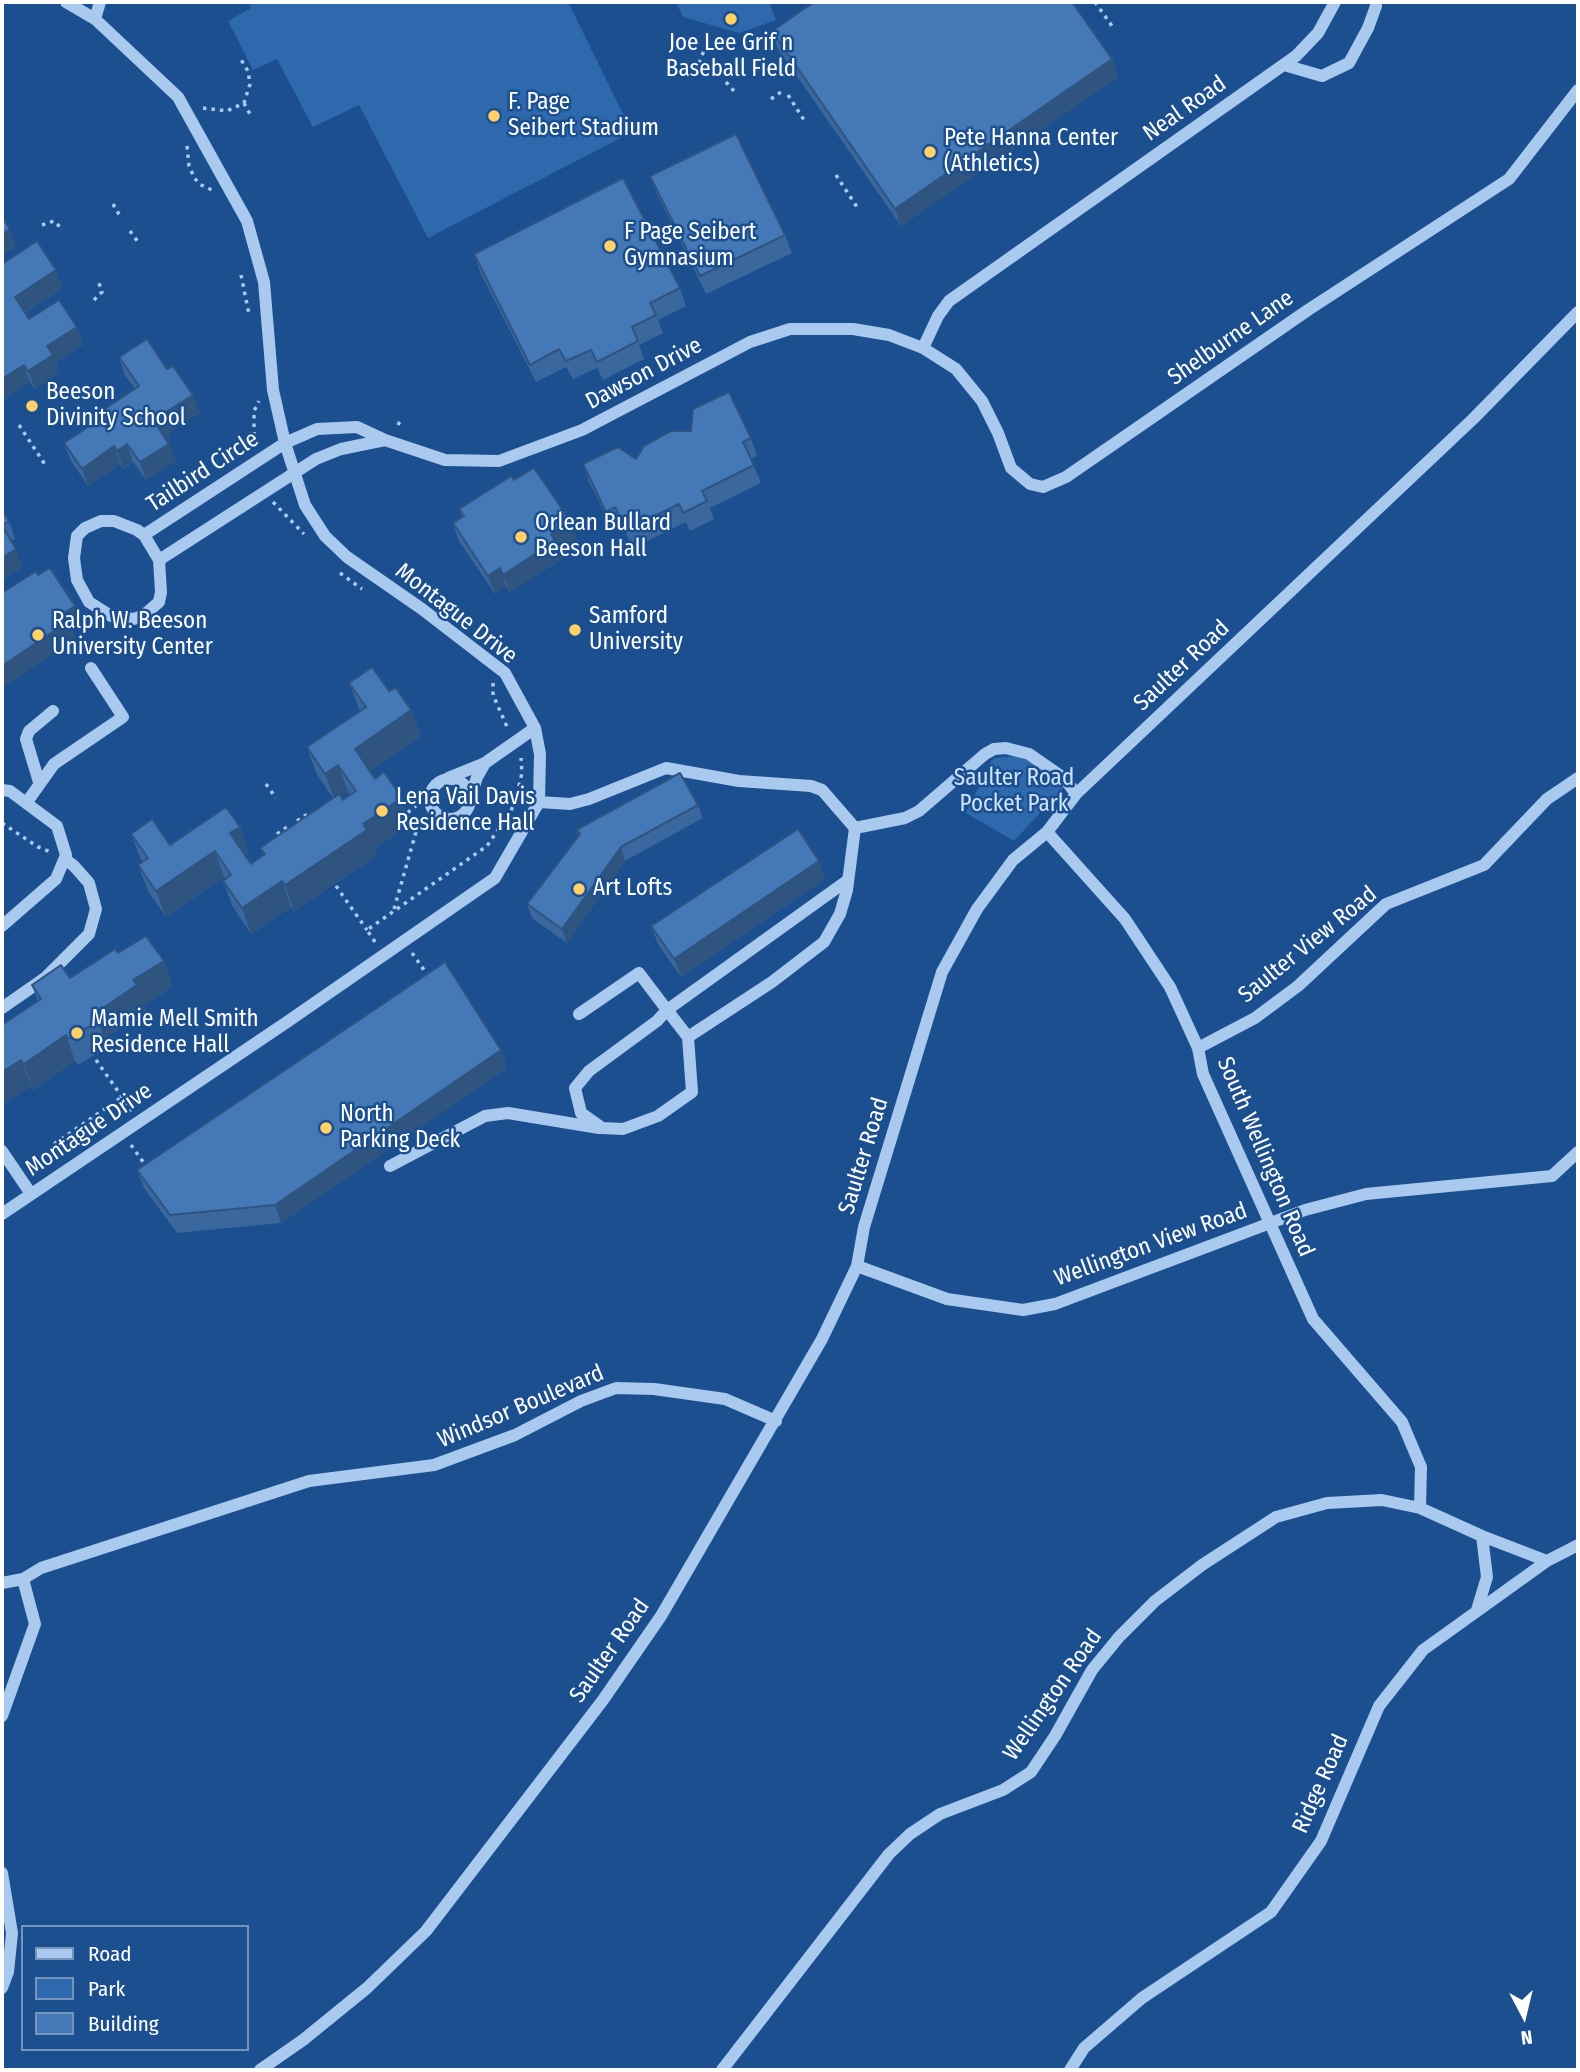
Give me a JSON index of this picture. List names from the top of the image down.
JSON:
{
  "streets": {
    "street": [
      "Neal Road",
      "Shelburne Lane",
      "Dawson Drive",
      "Tailbird Circle",
      "Montague Drive",
      "Saulter Road",
      "Saulter View Road",
      "South Wellington Road",
      "Wellington View Road",
      "Windsor Boulevard",
      "Wellington Road",
      "Ridge Road"
    ]
  },
  "crossings": [
    ["Neal Road", "Shelburne Lane"],
    ["Neal Road", "Dawson Drive"],
    ["Shelburne Lane", "Dawson Drive"],
    ["Dawson Drive", "Tailbird Circle"],
    ["Dawson Drive", "Montague Drive"],
    ["Tailbird Circle", "Montague Drive"],
    ["Saulter Road", "South Wellington Road"],
    ["Saulter Road", "Wellington View Road"],
    ["Saulter Road", "Windsor Boulevard"],
    ["Saulter View Road", "South Wellington Road"],
    ["South Wellington Road", "Wellington View Road"],
    ["South Wellington Road", "Wellington Road"],
    ["Wellington Road", "Ridge Road"]
  ],
  "parks": ["Saulter Road Pocket Park"],
  "places": [
    "Joe Lee Grif n Baseball Field",
    "F. Page Seibert Stadium",
    "Pete Hanna Center (Athletics)",
    "F Page Seibert Gymnasium",
    "Beeson Divinity School",
    "Orlean Bullard Beeson Hall",
    "Samford University",
    "Ralph W. Beeson University Center",
    "Lena Vail Davis Residence Hall",
    "Art Lofts",
    "Mamie Mell Smith Residence Hall",
    "North Parking Deck"
  ],
  "legend": ["Road", "Park", "Building"],
  "north": "bottom"
}
